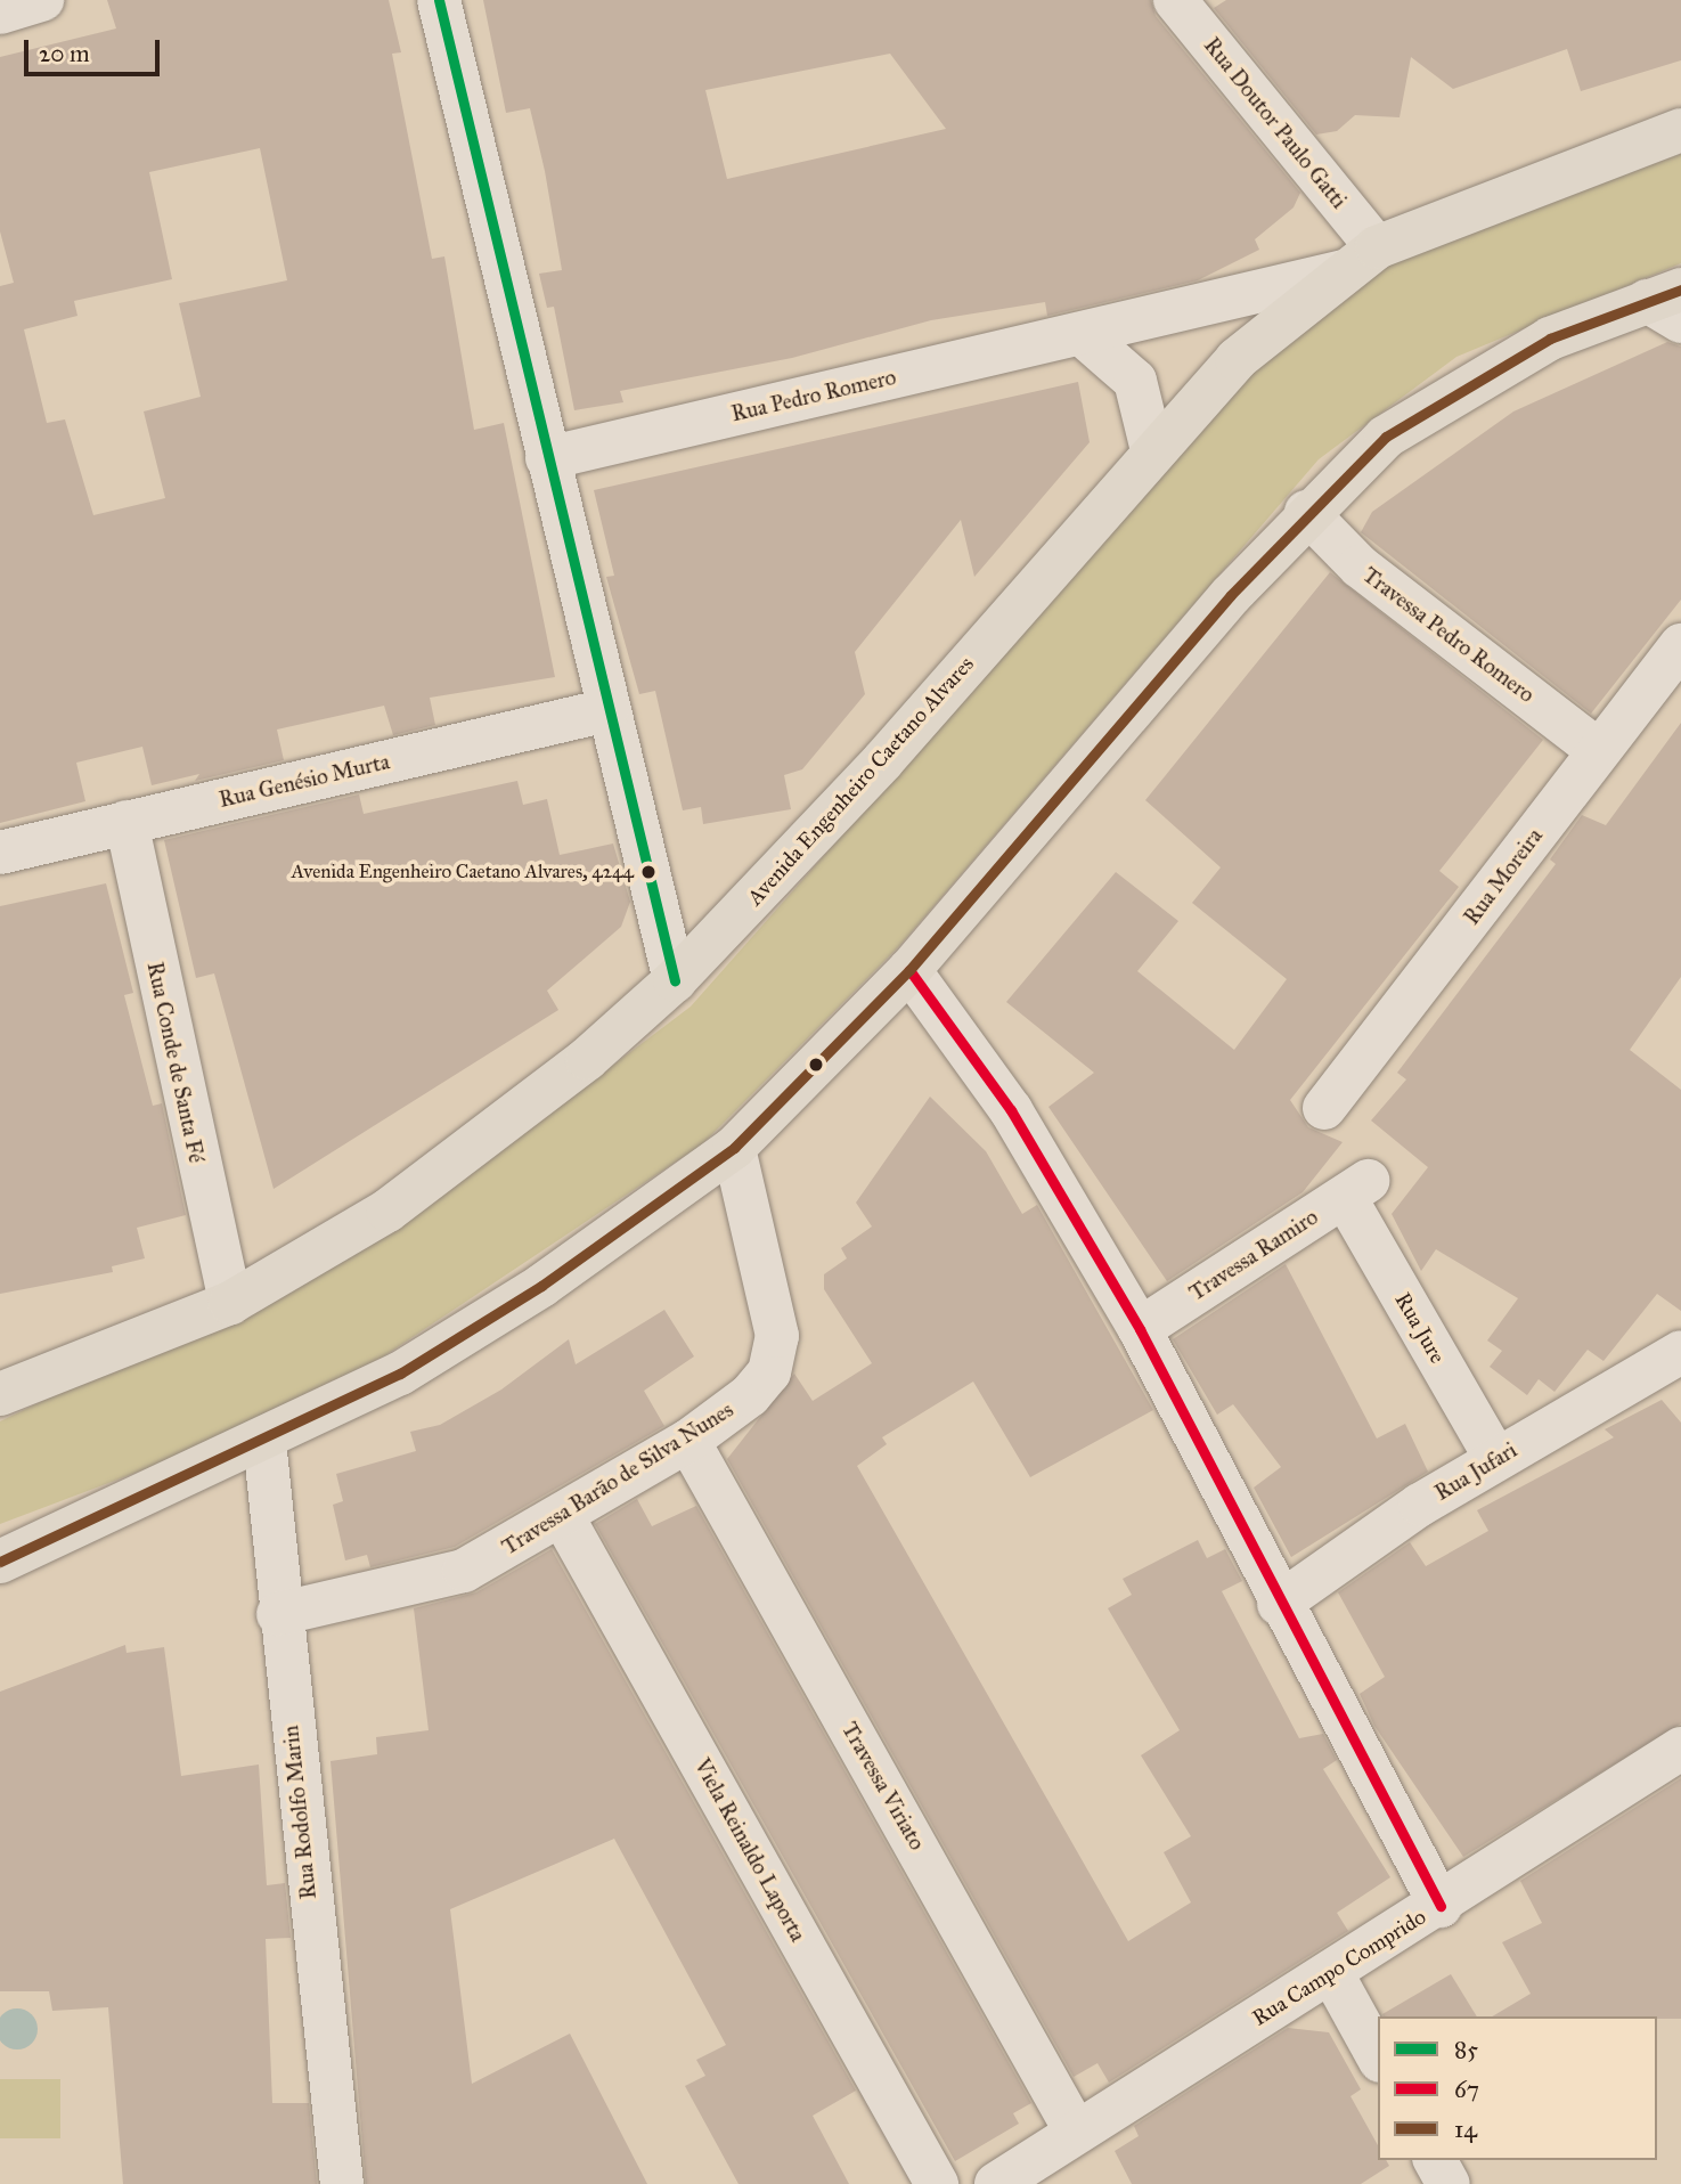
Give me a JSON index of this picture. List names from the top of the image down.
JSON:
{
  "streets": {
    "main road": ["Avenida Engenheiro Caetano Alvares"],
    "street": [
      "Rua Doutor Paulo Gatti",
      "Rua Pedro Romero",
      "Travessa Pedro Romero",
      "Rua Genésio Murta",
      "Rua Moreira",
      "Rua Conde de Santa Fé",
      "Travessa Ramiro",
      "Rua Jure",
      "Rua Jufari",
      "Travessa Barão de Silva Nunes",
      "Travessa Viriato",
      "Rua Rodolfo Marin",
      "Viela Reinaldo Laporta",
      "Rua Campo Comprido"
    ]
  },
  "crossings": [
    ["Rua Doutor Paulo Gatti", "Rua Pedro Romero"],
    ["Rua Doutor Paulo Gatti", "Avenida Engenheiro Caetano Alvares"],
    ["Rua Pedro Romero", "Avenida Engenheiro Caetano Alvares"],
    ["Travessa Pedro Romero", "Rua Moreira"],
    ["Rua Genésio Murta", "Rua Conde de Santa Fé"],
    ["Avenida Engenheiro Caetano Alvares", "Rua Conde de Santa Fé"],
    ["Travessa Ramiro", "Rua Jure"],
    ["Rua Jure", "Rua Jufari"],
    ["Travessa Barão de Silva Nunes", "Travessa Viriato"],
    ["Travessa Barão de Silva Nunes", "Rua Rodolfo Marin"],
    ["Travessa Barão de Silva Nunes", "Viela Reinaldo Laporta"],
    ["Travessa Viriato", "Rua Campo Comprido"]
  ],
  "places": ["Avenida Engenheiro Caetano Alvares, 4244"],
  "lines": ["transit line 85", "transit line 14", "transit line 67"],
  "legend": ["85", "67", "14"],
  "scale_bar": "20 m"
}
